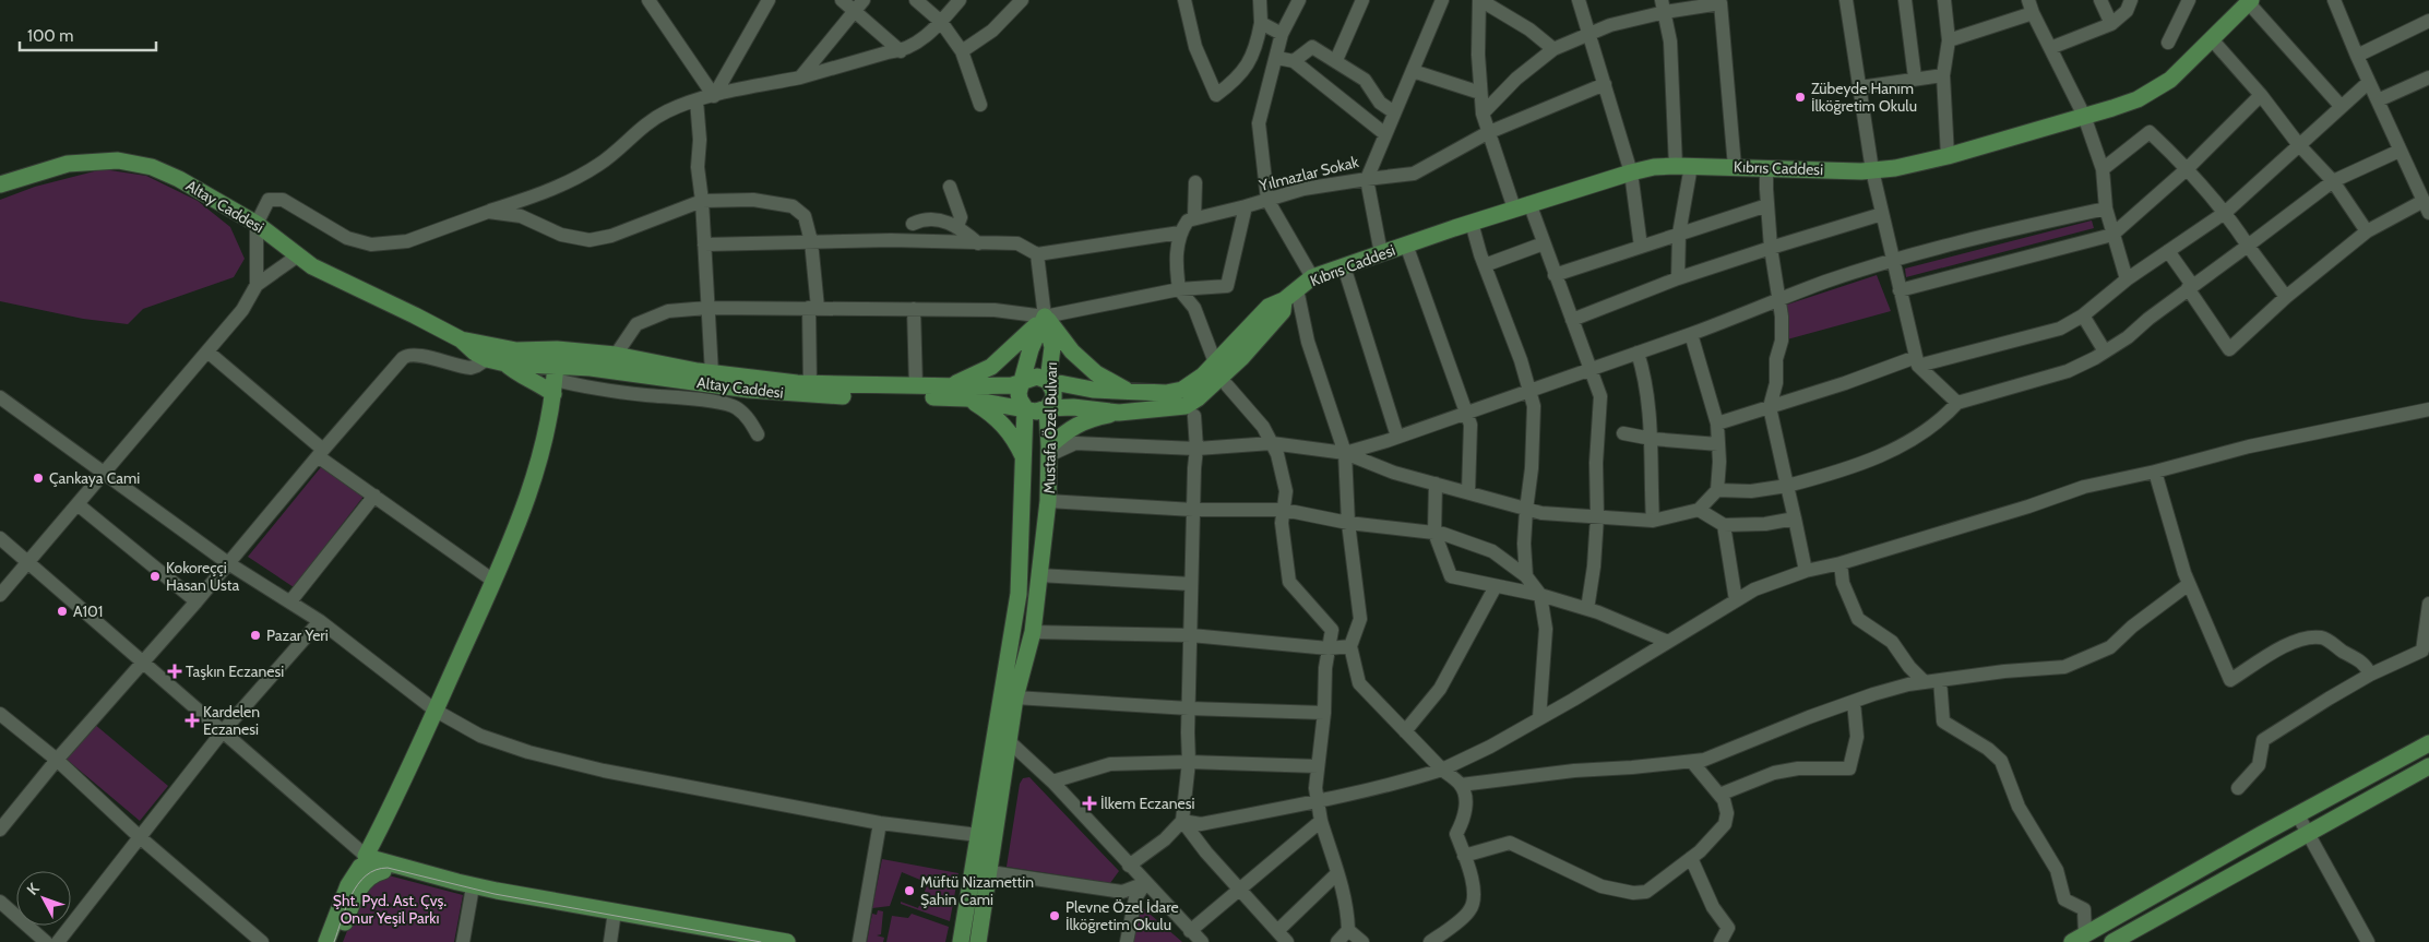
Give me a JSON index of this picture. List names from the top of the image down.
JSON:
{
  "streets": {
    "main road": ["Kıbrıs Caddesi", "Altay Caddesi", "Mustafa Özel Bulvarı"],
    "street": ["Yılmazlar Sokak"]
  },
  "crossings": [
    ["Kıbrıs Caddesi", "Altay Caddesi"],
    ["Kıbrıs Caddesi", "Mustafa Özel Bulvarı"],
    ["Altay Caddesi", "Mustafa Özel Bulvarı"]
  ],
  "parks": ["Şht. Pyd. Ast. Çvş. Onur Yeşil Parkı"],
  "places": {
    "other": [
      "Zübeyde Hanım İlköğretim Okulu",
      "Çankaya Cami",
      "Kokoreççi Hasan Usta",
      "A101",
      "Pazar Yeri",
      "Müftü Nizamettin Şahin Cami",
      "Plevne Özel İdare İlköğretim Okulu"
    ],
    "health": ["Taşkın Eczanesi", "Kardelen Eczanesi", "İlkem Eczanesi"]
  },
  "scale_bar": "100 m",
  "north": "top left"
}
